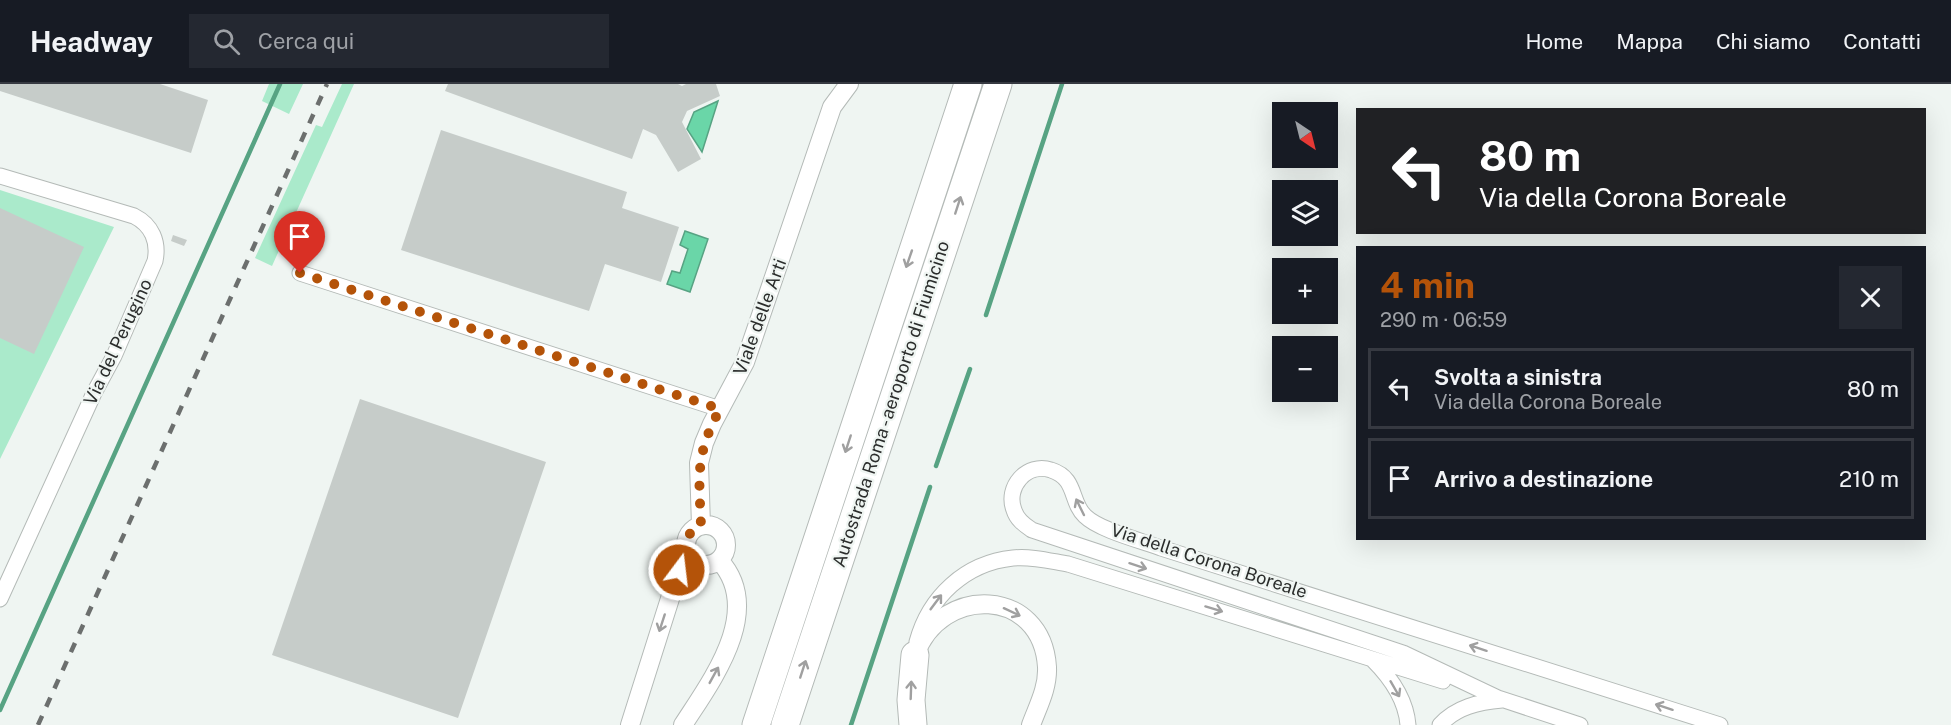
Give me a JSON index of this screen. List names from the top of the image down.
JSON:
{
  "streets": {
    "highway": ["Autostrada Roma - aeroporto di Fiumicino"],
    "street": ["Viale delle Arti", "Via del Perugino", "Via della Corona Boreale"]
  },
  "north": "bottom right",
  "page": {
    "header": "Headway",
    "search": "Cerca qui",
    "nav": [
      "Home",
      "Mappa",
      "Chi siamo",
      "Contatti"
    ],
    "map_buttons": ["+", "−"],
    "turn": ["80 m", "Via della Corona Boreale"],
    "heading": ["4 min", "290 m · 06:59"],
    "list": [
      {
        "name": "Svolta a sinistra",
        "note": "Via della Corona Boreale",
        "value": "80 m"
      },
      {
        "name": "Arrivo a destinazione",
        "value": "210 m"
      }
    ]
  }
}
